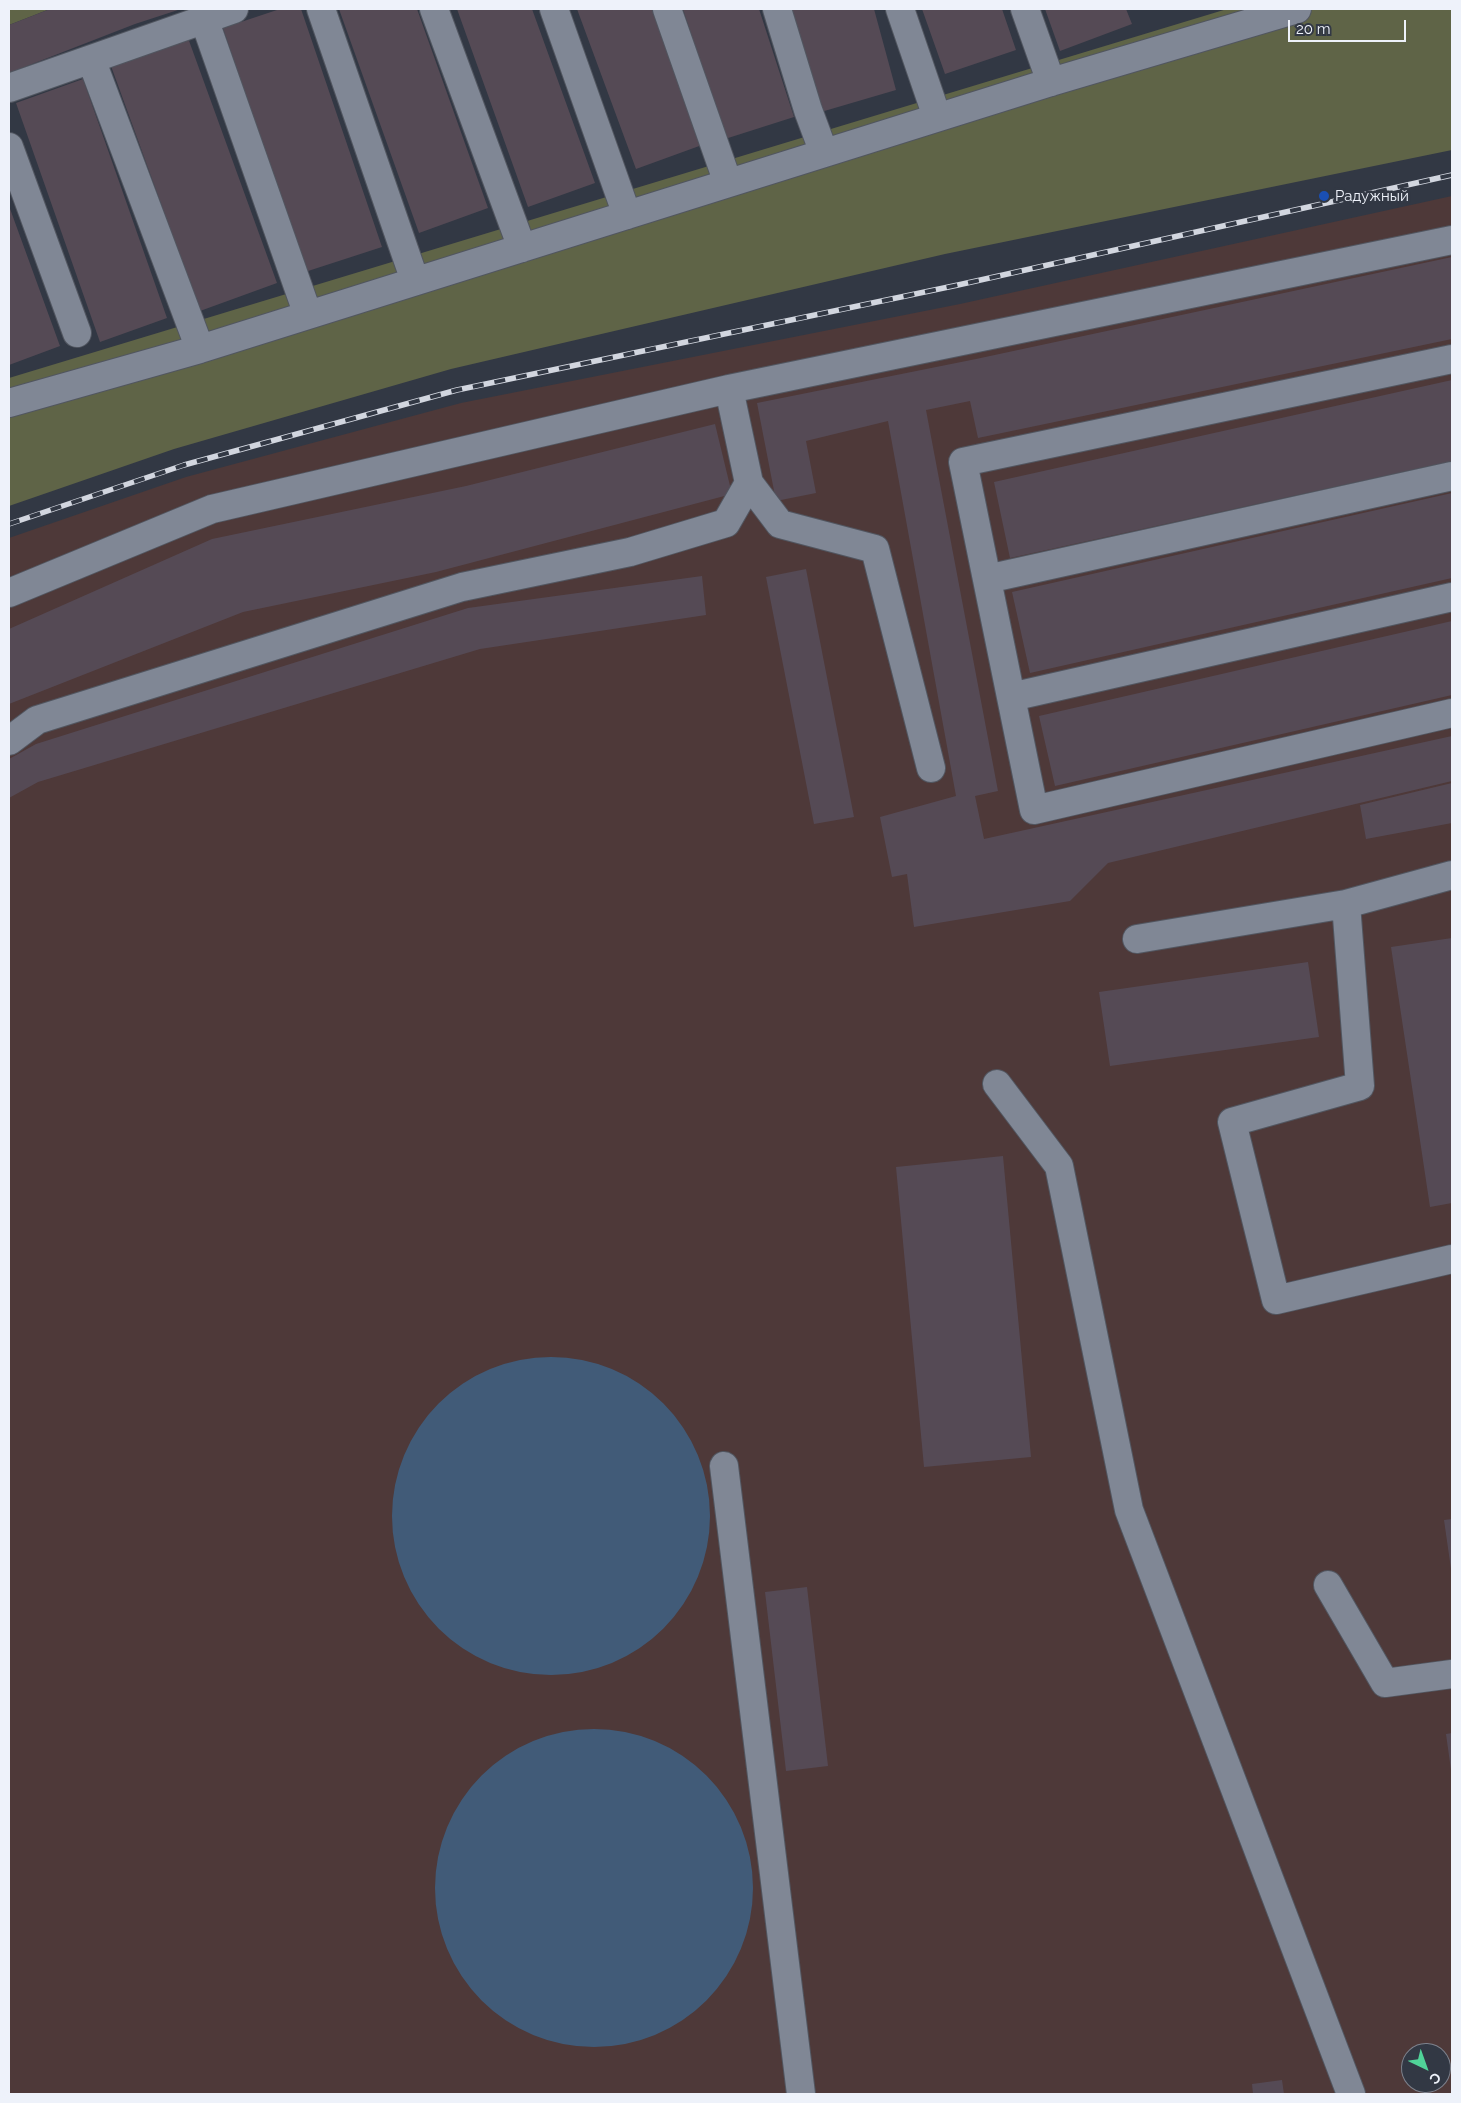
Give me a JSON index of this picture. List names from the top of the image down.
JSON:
{
  "places": ["Радужный"],
  "scale_bar": "20 m",
  "north": "bottom right"
}
